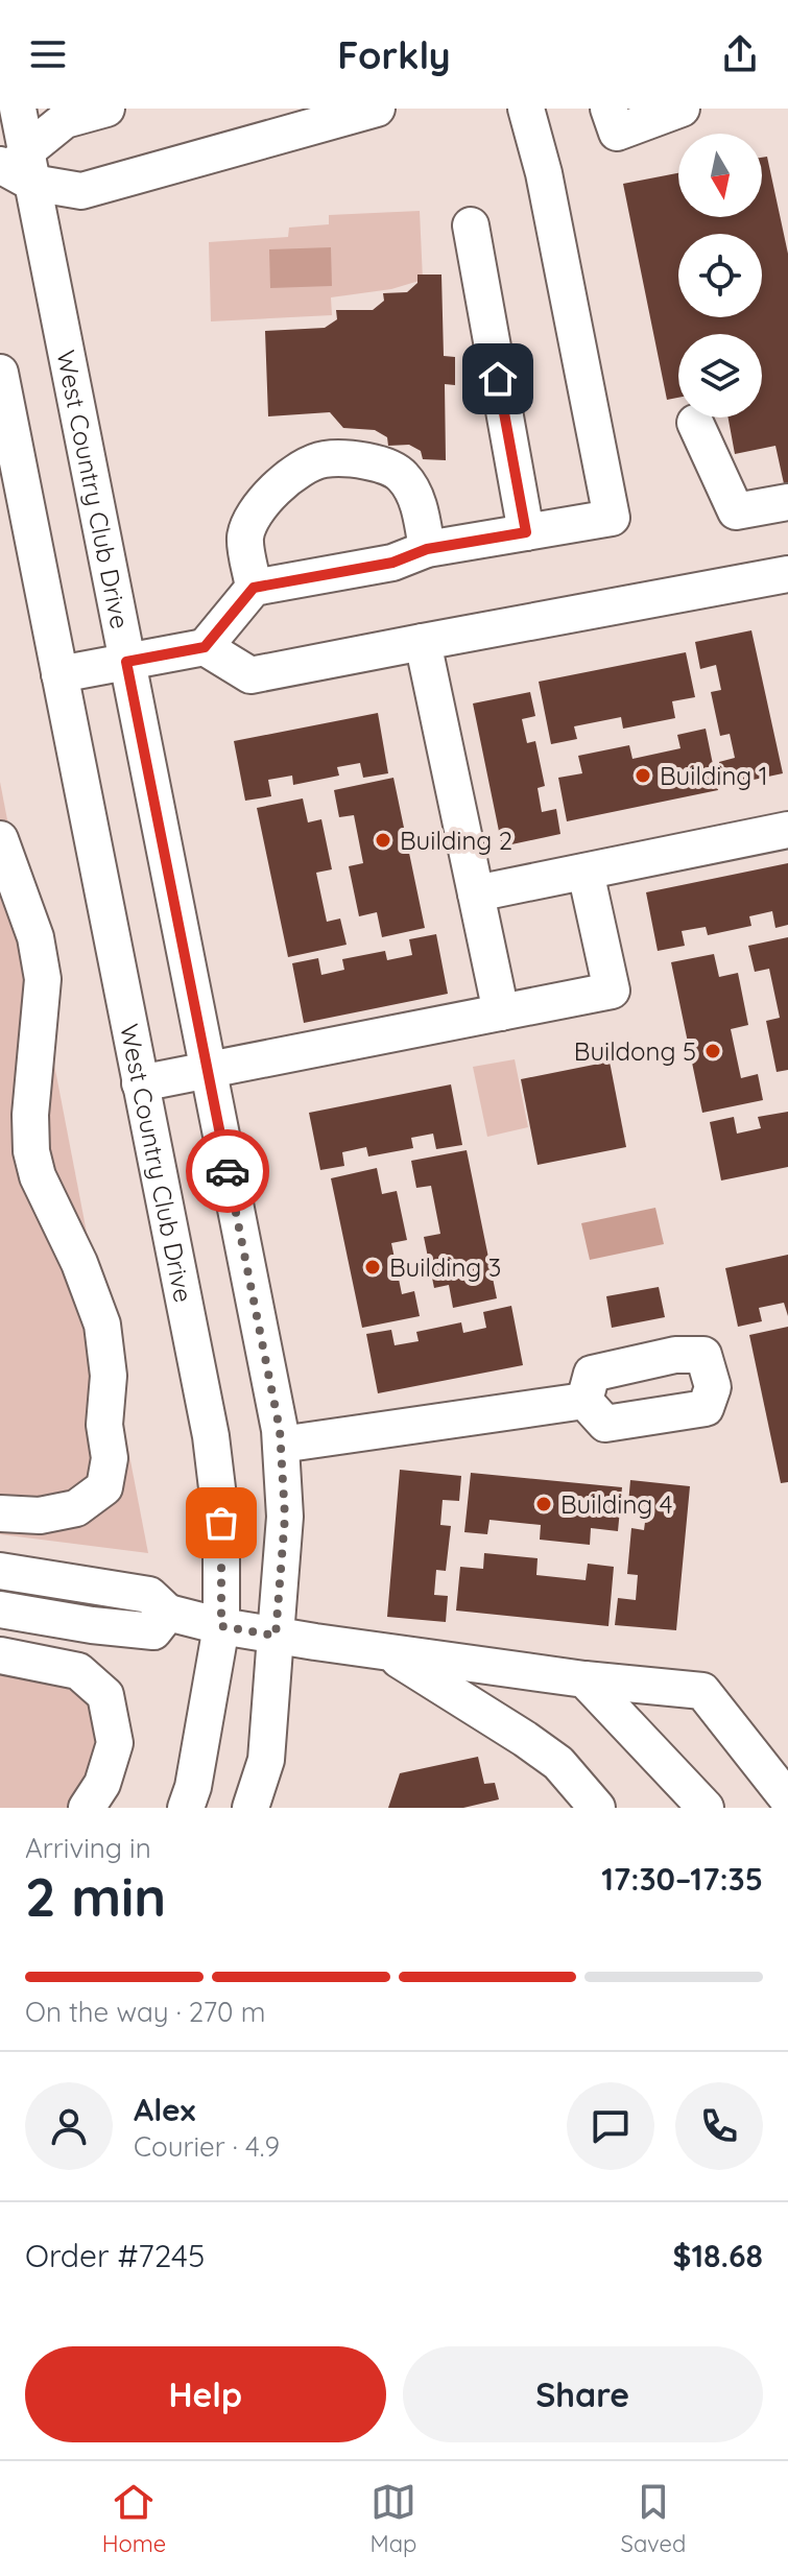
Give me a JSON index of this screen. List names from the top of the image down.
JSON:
{
  "streets": {
    "street": ["West Country Club Drive"]
  },
  "places": [
    "Building 1",
    "Building 2",
    "Buildong 5",
    "Building 3",
    "Building 4"
  ],
  "north": "bottom",
  "page": {
    "header": "Forkly",
    "heading": ["2 min", "Arriving in", "17:30–17:35"],
    "panel": [
      "Alex",
      "Courier · 4.9",
      "Order #7245",
      "$18.68"
    ],
    "bar": "On the way · 270 m",
    "buttons": ["Help", "Share"],
    "tabs": ["Home", "Map", "Saved"]
  }
}
